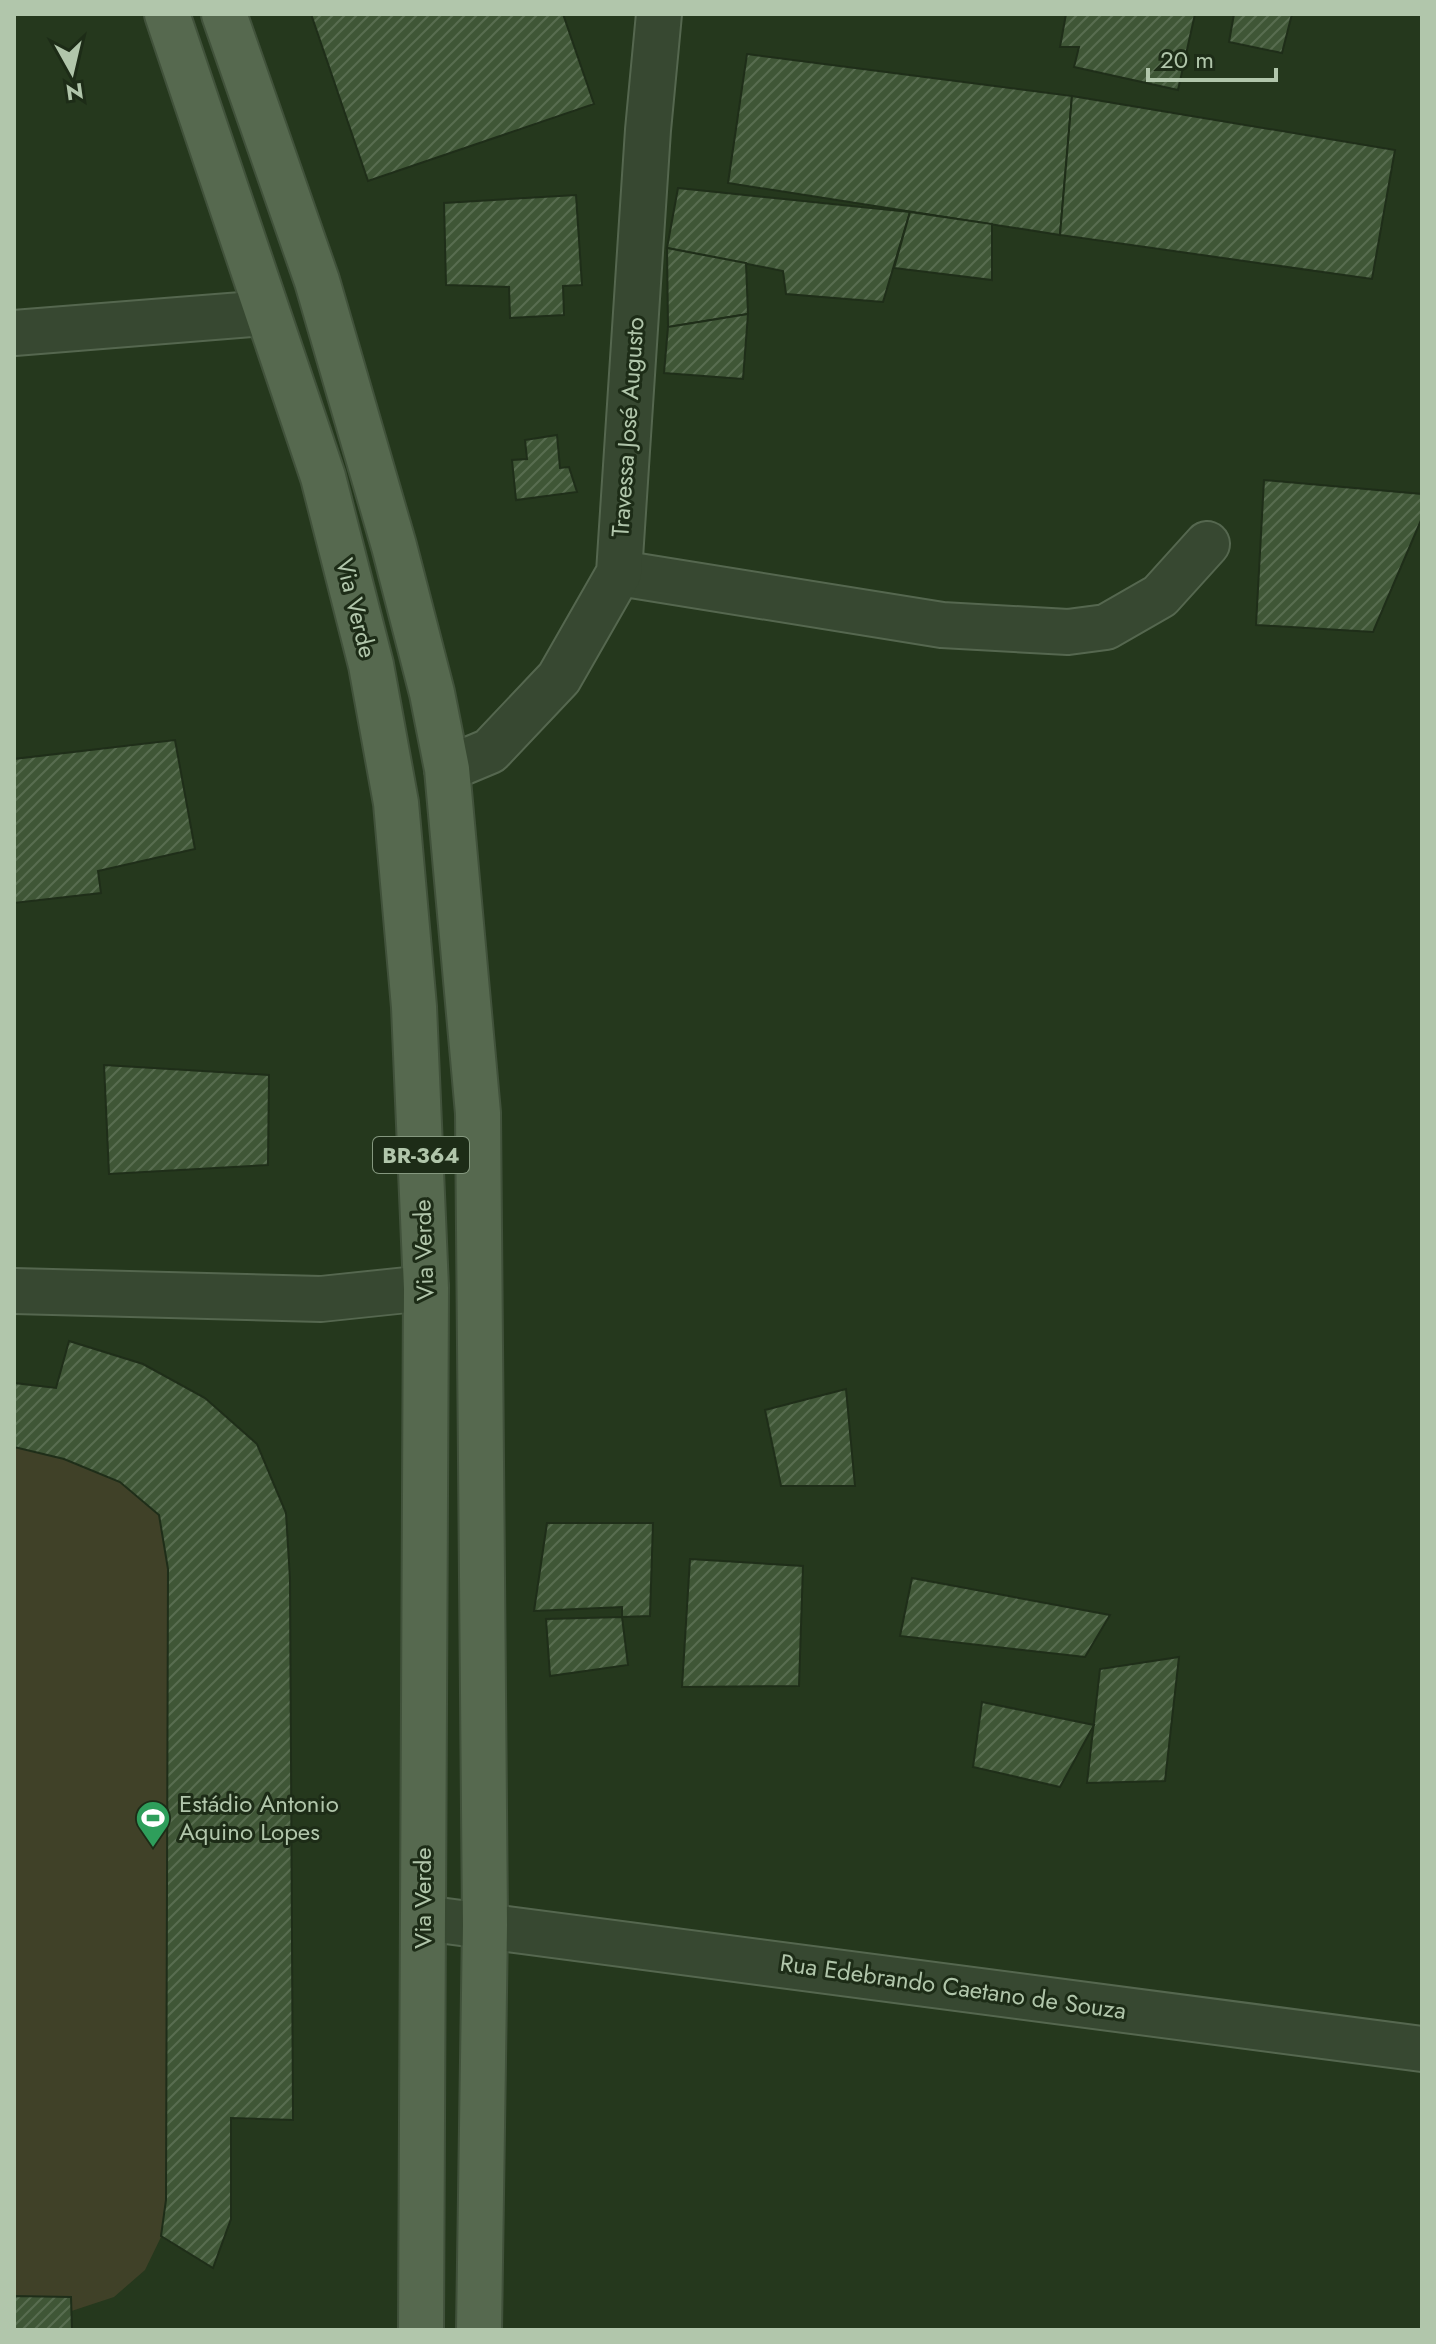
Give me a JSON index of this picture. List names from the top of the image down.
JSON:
{
  "streets": {
    "main road": ["Via Verde", "BR-364"],
    "street": ["Travessa José Augusto", "Rua Edebrando Caetano de Souza"]
  },
  "crossings": [
    ["Travessa José Augusto", "BR-364"],
    ["Via Verde", "Rua Edebrando Caetano de Souza"],
    ["BR-364", "Rua Edebrando Caetano de Souza"]
  ],
  "places": {
    "sports": ["Estádio Antonio Aquino Lopes"]
  },
  "scale_bar": "20 m",
  "north": "bottom"
}
